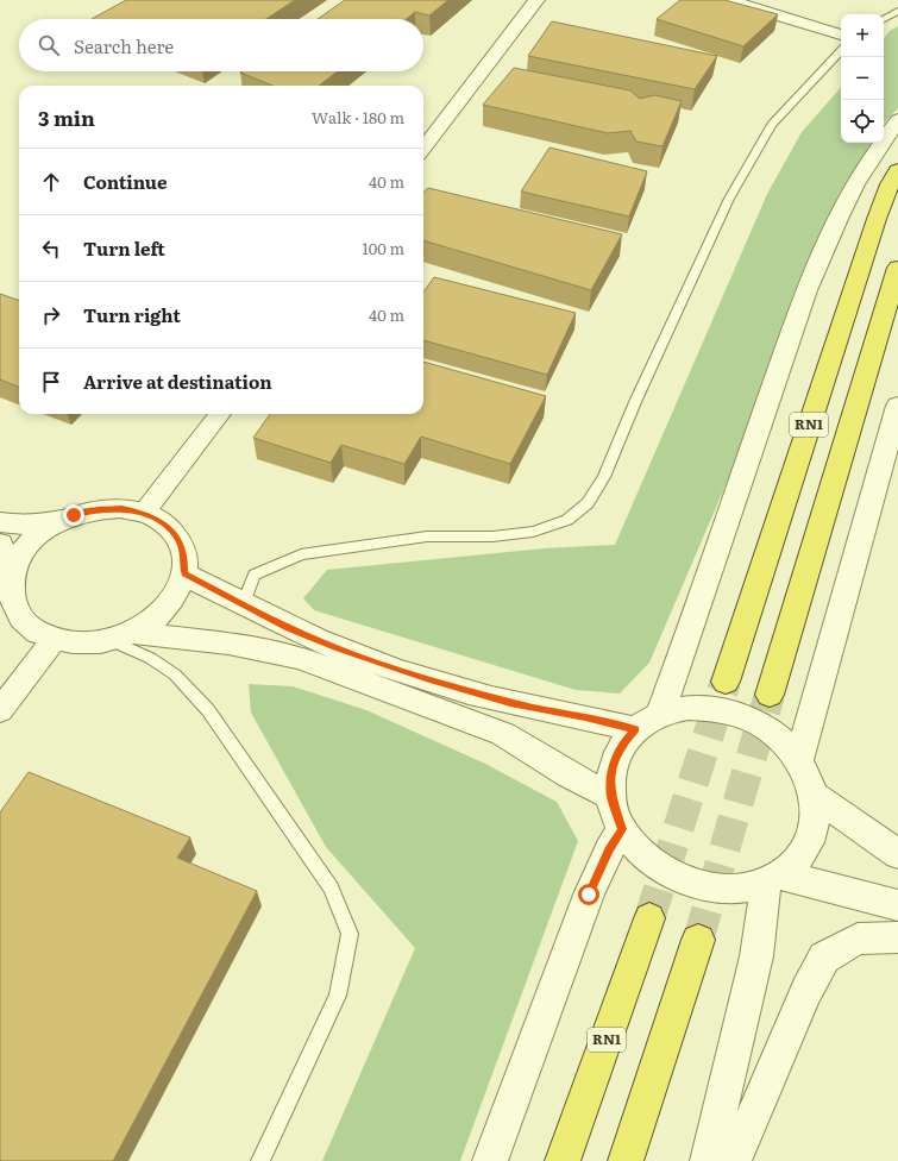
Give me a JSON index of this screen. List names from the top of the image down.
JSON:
{
  "streets": {
    "highway": ["RN1"]
  },
  "page": {
    "map_buttons": ["+", "−"],
    "search": "Search here",
    "heading": ["3 min", "Walk · 180 m"],
    "list": [
      ["Continue", "40 m"],
      ["Turn left", "100 m"],
      ["Turn right", "40 m"],
      "Arrive at destination"
    ]
  }
}
